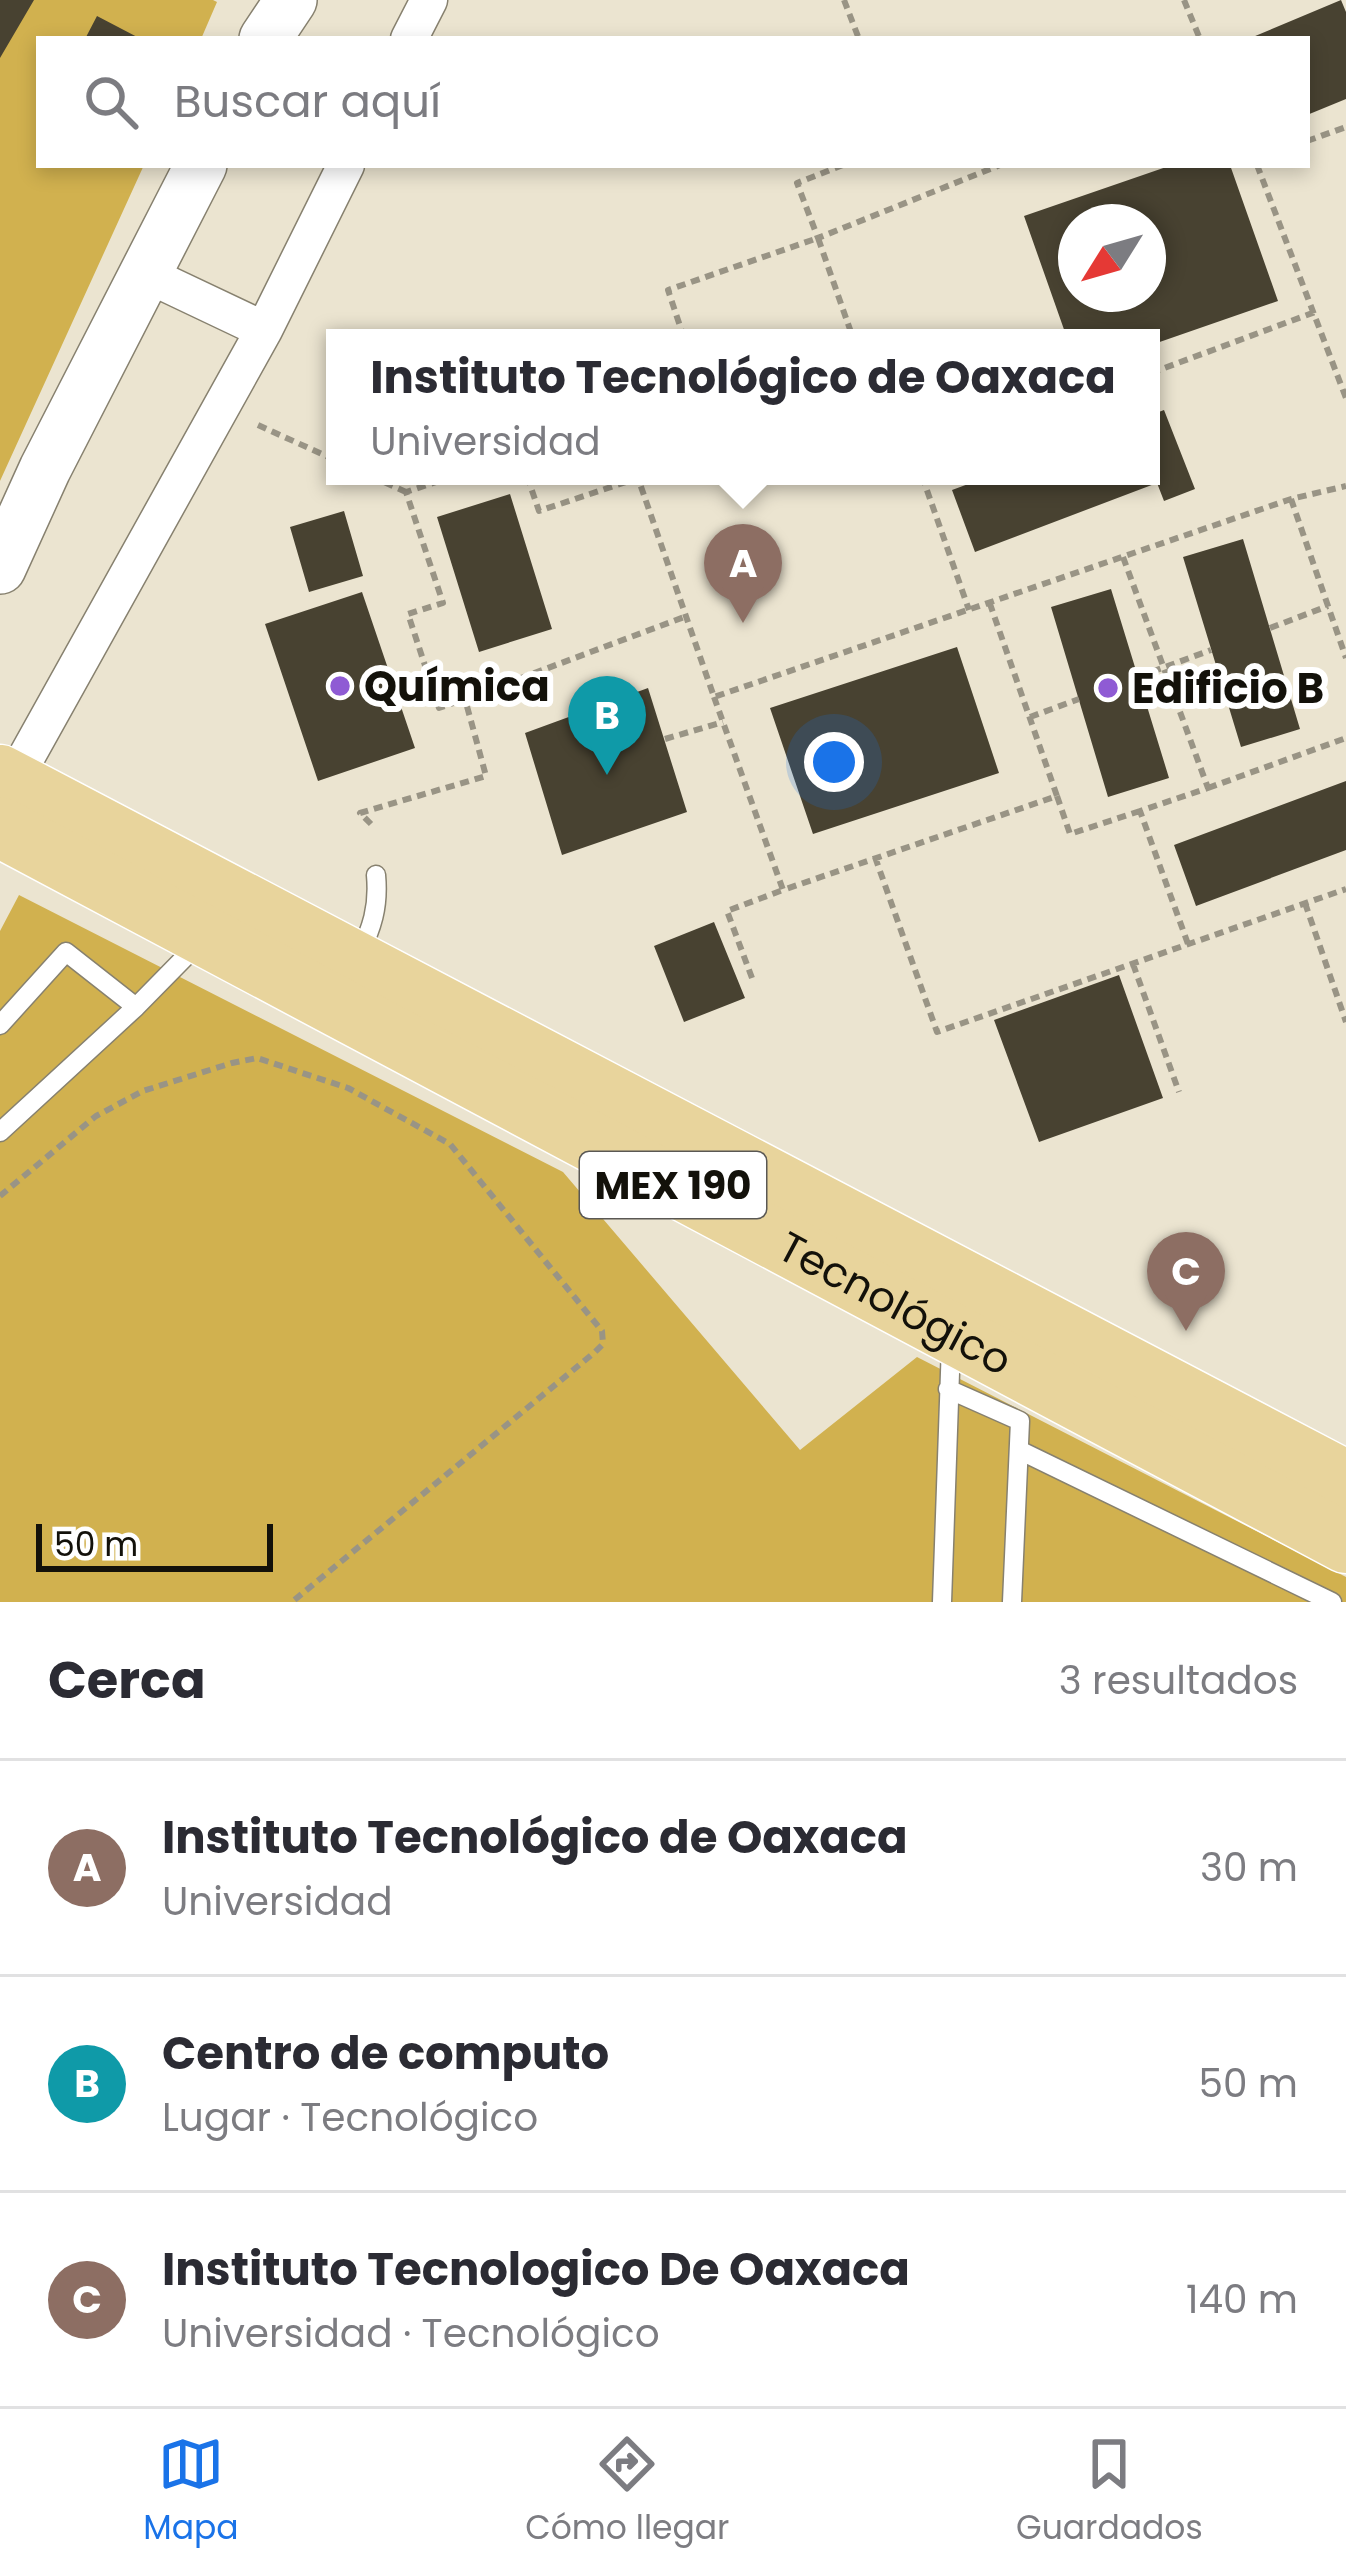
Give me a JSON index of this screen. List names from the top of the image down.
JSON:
{
  "streets": {
    "main road": ["MEX 190", "Tecnológico"]
  },
  "places": ["Química", "Edificio B"],
  "scale_bar": "50 m",
  "north": "bottom left",
  "page": {
    "search": "Buscar aquí",
    "popup": ["Instituto Tecnológico de Oaxaca", "Universidad"],
    "pins": ["A", "B", "C"],
    "scale": "50 m",
    "heading": ["Cerca", "3 resultados"],
    "list": [
      {
        "mark": "A",
        "name": "Instituto Tecnológico de Oaxaca",
        "note": "Universidad",
        "value": "30 m"
      },
      {
        "mark": "B",
        "name": "Centro de computo",
        "note": "Lugar · Tecnológico",
        "value": "50 m"
      },
      {
        "mark": "C",
        "name": "Instituto Tecnologico De Oaxaca",
        "note": "Universidad · Tecnológico",
        "value": "140 m"
      }
    ],
    "nav": ["Mapa", "Cómo llegar", "Guardados"]
  }
}
